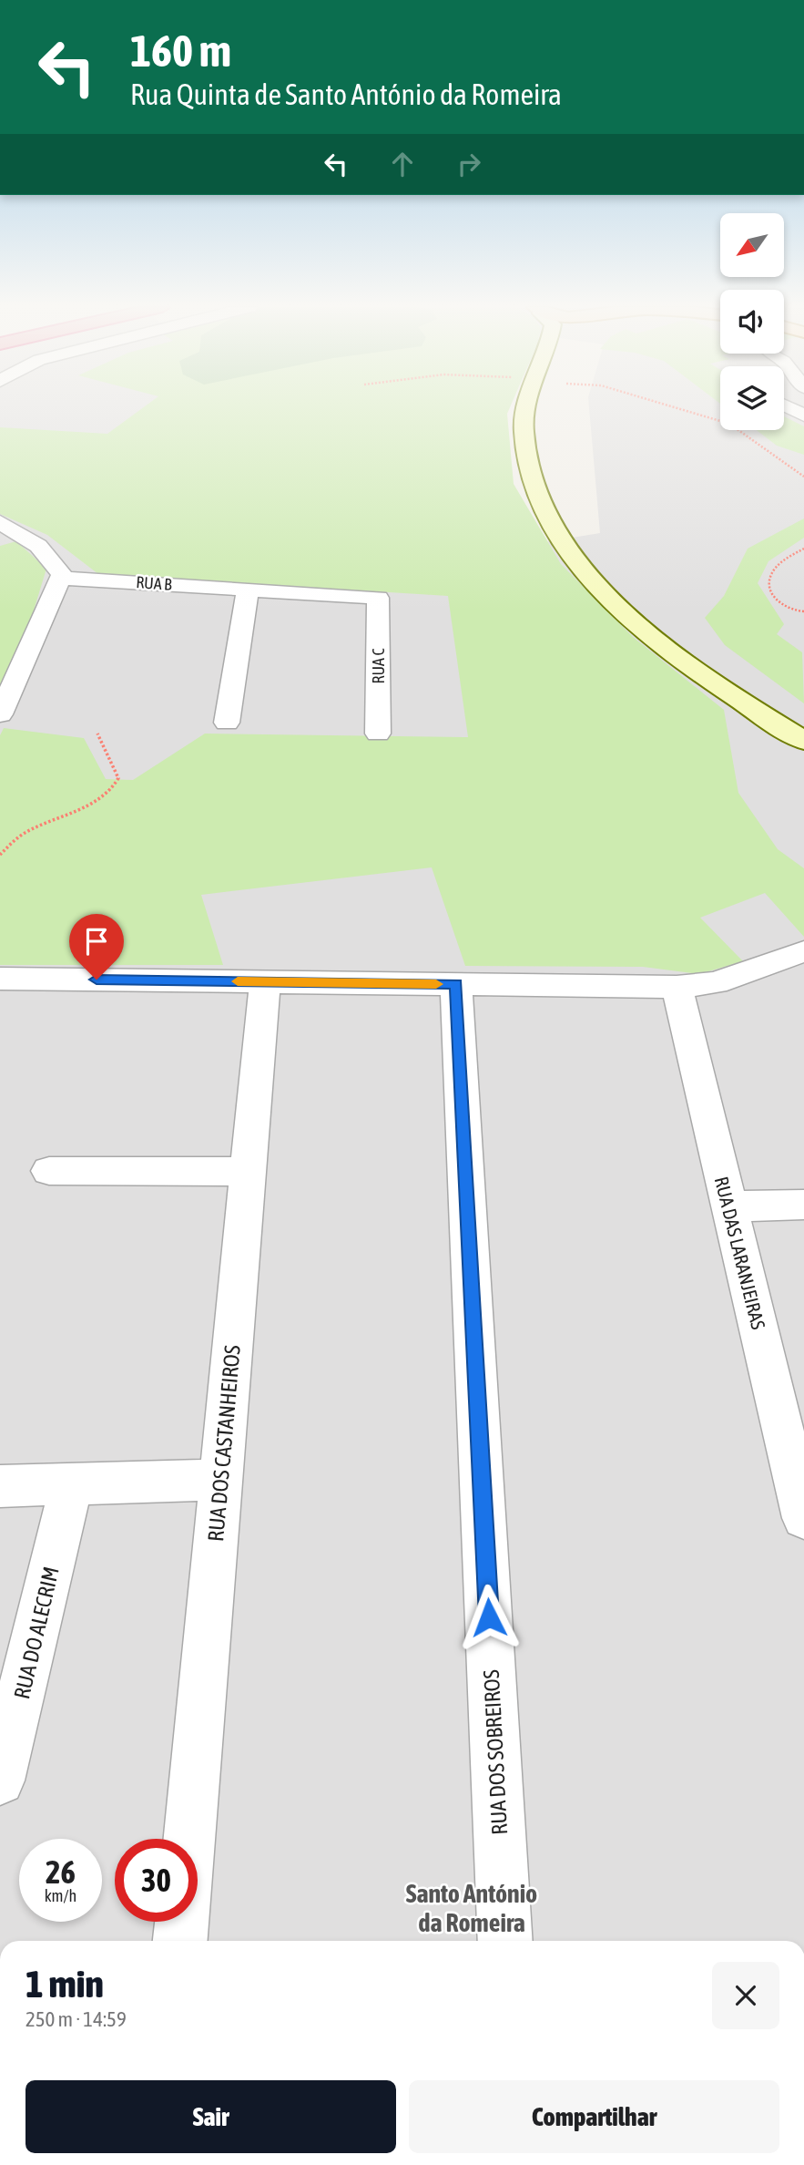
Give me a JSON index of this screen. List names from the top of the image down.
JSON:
{
  "streets": {
    "street": [
      "RUA B",
      "RUA C",
      "RUA DAS LARANJEIRAS",
      "RUA DOS CASTANHEIROS",
      "RUA DO ALECRIM",
      "RUA DOS SOBREIROS"
    ]
  },
  "crossings": [
    ["RUA B", "RUA C"]
  ],
  "districts": ["Santo António da Romeira"],
  "north": "bottom left",
  "page": {
    "turn": ["160 m", "Rua Quinta de Santo António da Romeira"],
    "speed": "26 km/h",
    "limit": "30",
    "heading": ["1 min", "250 m · 14:59"],
    "buttons": ["Sair", "Compartilhar"]
  }
}
